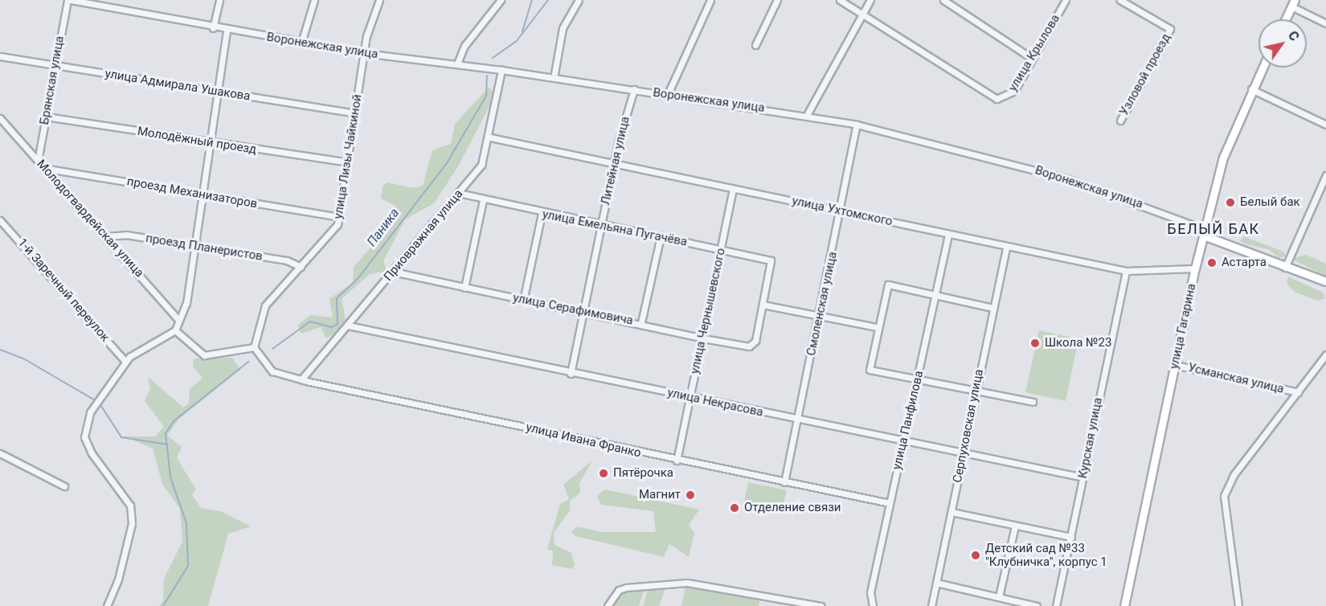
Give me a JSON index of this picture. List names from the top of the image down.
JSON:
{
  "streets": {
    "main road": ["Воронежская улица", "улица Гагарина"],
    "street": [
      "улица Крылова",
      "Узловой проезд",
      "Брянская улица",
      "улица Адмирала Ушакова",
      "Молодёжный проезд",
      "улица Лизы Чайкиной",
      "Литейная улица",
      "проезд Механизаторов",
      "улица Ухтомского",
      "Молодогвардейская улица",
      "улица Емельяна Пугачёва",
      "Приовражная улица",
      "проезд Планеристов",
      "1-й Заречный переулок",
      "Смоленская улица",
      "улица Серафимовича",
      "улица Чернышевского",
      "Усманская улица",
      "улица Некрасова",
      "улица Панфилова",
      "Серпуховская улица",
      "Курская улица",
      "улица Ивана Франко"
    ]
  },
  "crossings": [
    ["Воронежская улица", "Брянская улица"],
    ["Воронежская улица", "улица Лизы Чайкиной"],
    ["Воронежская улица", "Литейная улица"],
    ["Воронежская улица", "Приовражная улица"],
    ["Воронежская улица", "Смоленская улица"],
    ["Воронежская улица", "улица Гагарина"],
    ["Брянская улица", "улица Адмирала Ушакова"],
    ["Брянская улица", "Молодёжный проезд"],
    ["Брянская улица", "Молодогвардейская улица"],
    ["улица Адмирала Ушакова", "улица Лизы Чайкиной"],
    ["Молодёжный проезд", "улица Лизы Чайкиной"],
    ["улица Лизы Чайкиной", "проезд Механизаторов"],
    ["улица Лизы Чайкиной", "проезд Планеристов"],
    ["улица Лизы Чайкиной", "улица Ивана Франко"],
    ["Литейная улица", "улица Ухтомского"],
    ["Литейная улица", "улица Емельяна Пугачёва"],
    ["Литейная улица", "улица Серафимовича"],
    ["Литейная улица", "улица Некрасова"],
    ["проезд Механизаторов", "Молодогвардейская улица"],
    ["улица Ухтомского", "Приовражная улица"],
    ["улица Ухтомского", "Смоленская улица"],
    ["улица Ухтомского", "улица Чернышевского"],
    ["улица Ухтомского", "улица Гагарина"],
    ["улица Ухтомского", "улица Панфилова"],
    ["улица Ухтомского", "Серпуховская улица"],
    ["улица Ухтомского", "Курская улица"],
    ["Молодогвардейская улица", "проезд Планеристов"],
    ["улица Емельяна Пугачёва", "Приовражная улица"],
    ["улица Емельяна Пугачёва", "улица Серафимовича"],
    ["улица Емельяна Пугачёва", "улица Чернышевского"],
    ["Приовражная улица", "улица Серафимовича"],
    ["Приовражная улица", "улица Некрасова"],
    ["Приовражная улица", "улица Ивана Франко"],
    ["Смоленская улица", "улица Некрасова"],
    ["Смоленская улица", "улица Ивана Франко"],
    ["улица Серафимовича", "улица Чернышевского"],
    ["улица Чернышевского", "улица Некрасова"],
    ["улица Чернышевского", "улица Ивана Франко"],
    ["улица Гагарина", "Усманская улица"],
    ["улица Некрасова", "улица Панфилова"],
    ["улица Некрасова", "Серпуховская улица"],
    ["улица Некрасова", "Курская улица"],
    ["улица Панфилова", "улица Ивана Франко"]
  ],
  "districts": ["БЕЛЫЙ БАК"],
  "water": ["Паника"],
  "places": [
    "Белый бак",
    "Астарта",
    "Школа №23",
    "Пятёрочка",
    "Магнит",
    "Отделение связи",
    "Детский сад №33 \"Клубничка\", корпус 1"
  ],
  "north": "top right"
}
